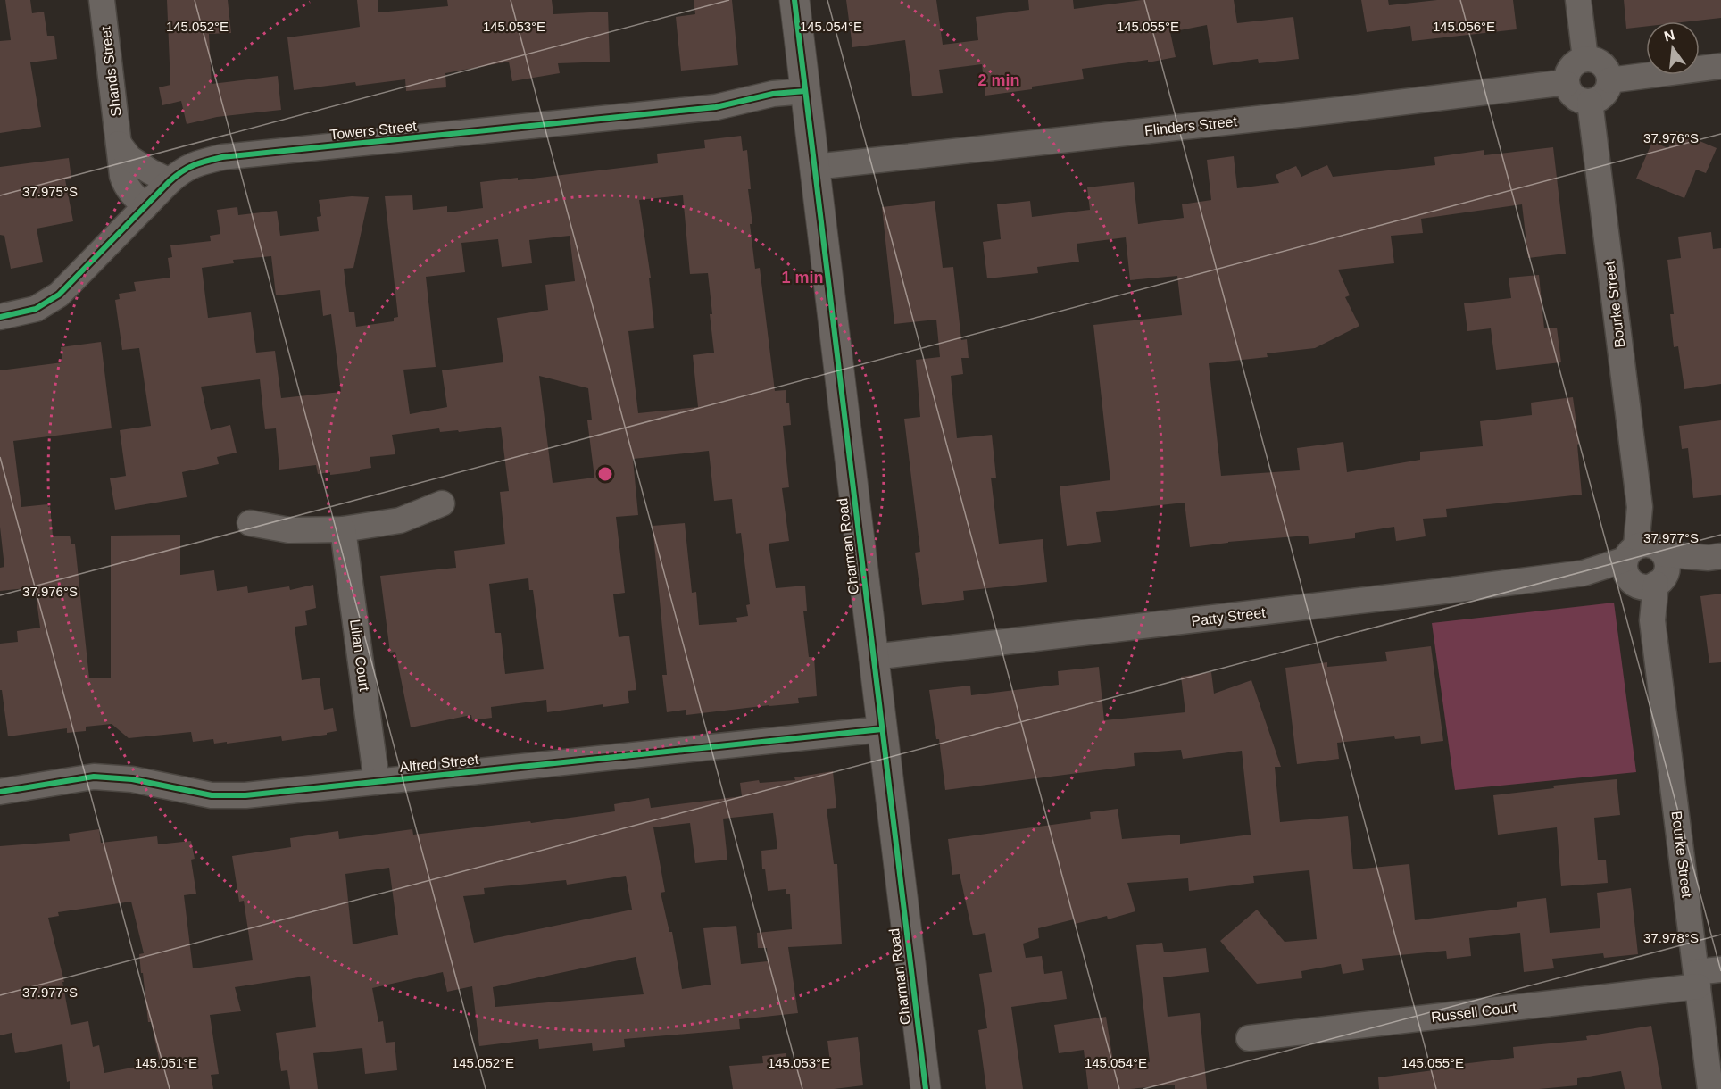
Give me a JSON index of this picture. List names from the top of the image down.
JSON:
{
  "streets": {
    "main road": ["Charman Road"],
    "street": [
      "Shands Street",
      "Flinders Street",
      "Towers Street",
      "Bourke Street",
      "Patty Street",
      "Lilian Court",
      "Alfred Street",
      "Russell Court"
    ]
  },
  "crossings": [
    ["Shands Street", "Towers Street"],
    ["Flinders Street", "Bourke Street"],
    ["Flinders Street", "Charman Road"],
    ["Towers Street", "Charman Road"],
    ["Bourke Street", "Patty Street"],
    ["Bourke Street", "Russell Court"],
    ["Charman Road", "Patty Street"],
    ["Charman Road", "Alfred Street"],
    ["Lilian Court", "Alfred Street"]
  ],
  "north": "top",
  "coordinates": [
    "145.052°E",
    "145.053°E",
    "145.054°E",
    "145.055°E",
    "145.056°E",
    "37.976°S",
    "37.975°S",
    "37.977°S",
    "37.978°S",
    "145.051°E"
  ],
  "rings": ["2 min", "1 min"]
}
